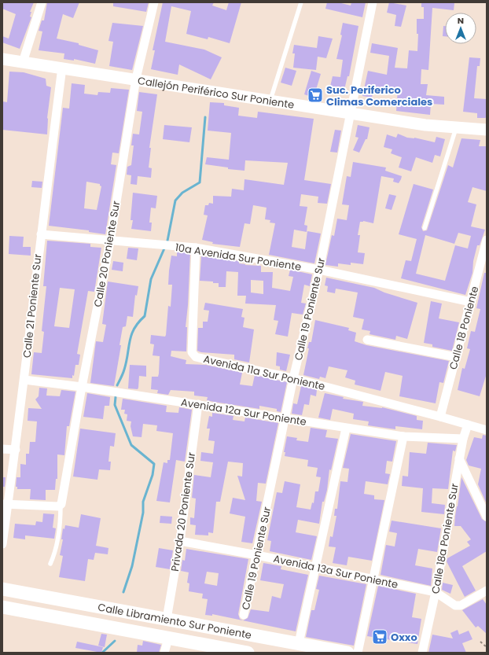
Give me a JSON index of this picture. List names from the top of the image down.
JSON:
{
  "streets": {
    "main road": ["Callejón Periférico Sur Poniente", "Calle Libramiento Sur Poniente"],
    "street": [
      "Calle 20 Poniente Sur",
      "10a Avenida Sur Poniente",
      "Calle 21 Poniente Sur",
      "Calle 19 Poniente Sur",
      "Calle 18 Poniente",
      "Avenida 11a Sur Poniente",
      "Avenida 12a Sur Poniente",
      "Privada 20 Poniente Sur",
      "Calle 18a Poniente Sur",
      "Avenida 13a Sur Poniente"
    ]
  },
  "crossings": [
    ["Callejón Periférico Sur Poniente", "Calle 20 Poniente Sur"],
    ["Callejón Periférico Sur Poniente", "Calle 21 Poniente Sur"],
    ["Callejón Periférico Sur Poniente", "Calle 19 Poniente Sur"],
    ["Calle 20 Poniente Sur", "10a Avenida Sur Poniente"],
    ["Calle 20 Poniente Sur", "Avenida 12a Sur Poniente"],
    ["10a Avenida Sur Poniente", "Calle 21 Poniente Sur"],
    ["10a Avenida Sur Poniente", "Calle 19 Poniente Sur"],
    ["10a Avenida Sur Poniente", "Calle 18 Poniente"],
    ["10a Avenida Sur Poniente", "Avenida 11a Sur Poniente"],
    ["Calle 21 Poniente Sur", "Avenida 12a Sur Poniente"],
    ["Calle 19 Poniente Sur", "Avenida 11a Sur Poniente"],
    ["Calle 19 Poniente Sur", "Avenida 12a Sur Poniente"],
    ["Calle 19 Poniente Sur", "Avenida 13a Sur Poniente"],
    ["Calle 18 Poniente", "Avenida 11a Sur Poniente"],
    ["Avenida 11a Sur Poniente", "Calle 18a Poniente Sur"],
    ["Avenida 12a Sur Poniente", "Privada 20 Poniente Sur"],
    ["Avenida 12a Sur Poniente", "Calle 18a Poniente Sur"],
    ["Privada 20 Poniente Sur", "Avenida 13a Sur Poniente"],
    ["Privada 20 Poniente Sur", "Calle Libramiento Sur Poniente"],
    ["Calle 18a Poniente Sur", "Avenida 13a Sur Poniente"]
  ],
  "places": {
    "supermarket": ["Suc. Periferico Climas Comerciales", "Oxxo"]
  },
  "north": "top"
}
